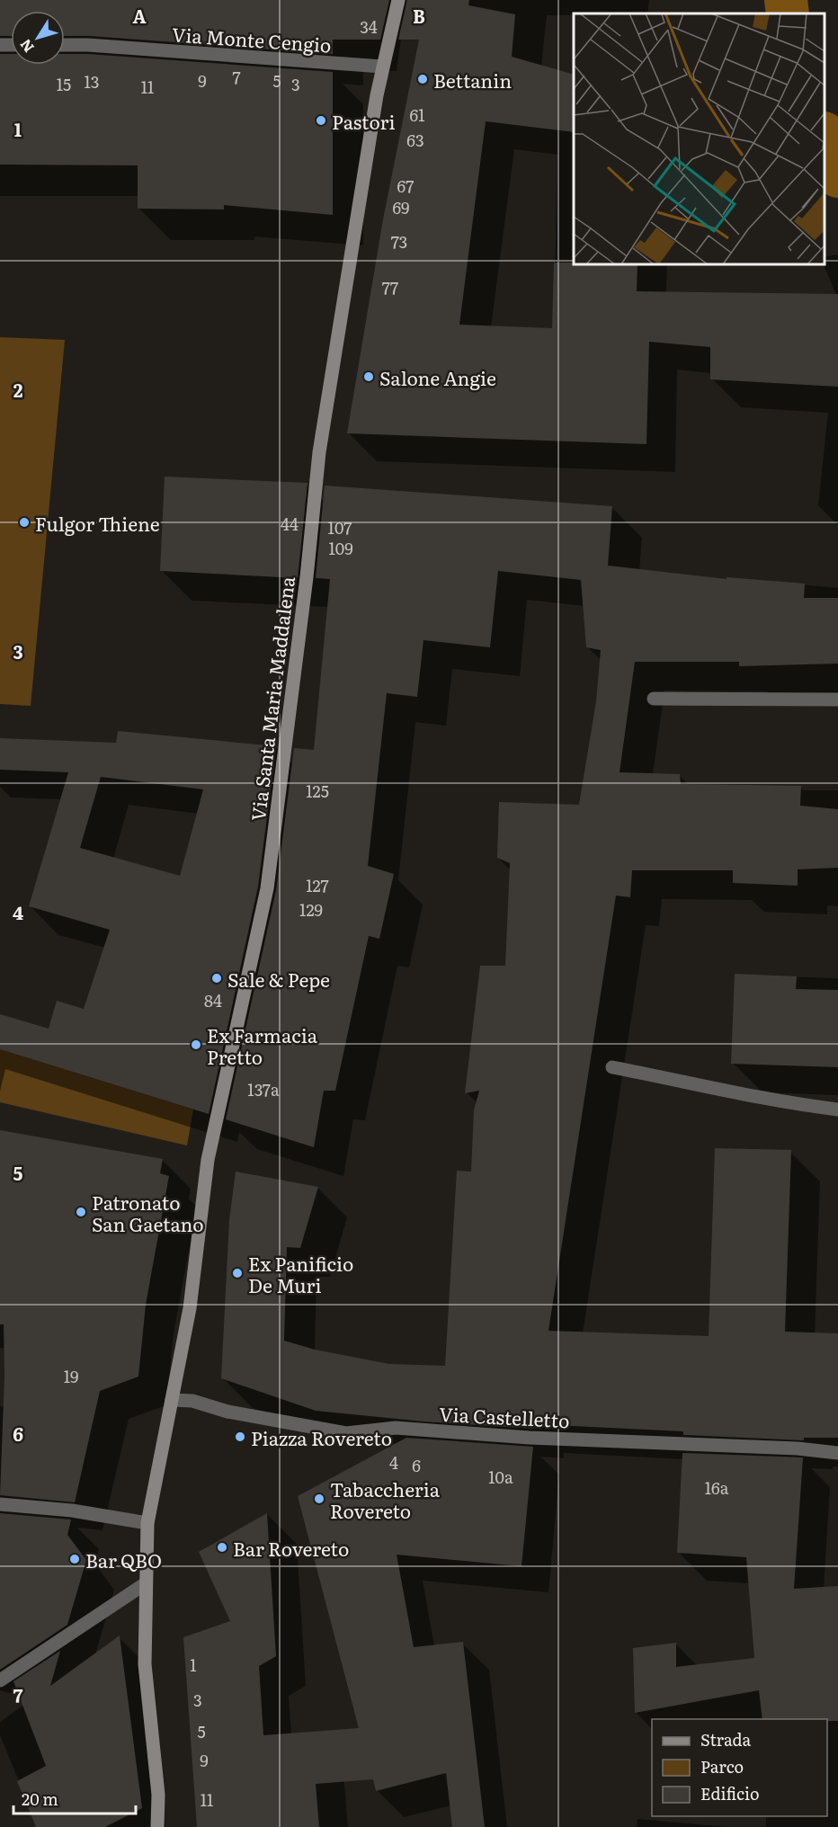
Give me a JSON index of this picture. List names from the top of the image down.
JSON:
{
  "streets": {
    "street": ["Via Monte Cengio", "Via Santa Maria Maddalena", "Via Castelletto"]
  },
  "crossings": [
    ["Via Monte Cengio", "Via Santa Maria Maddalena"],
    ["Via Santa Maria Maddalena", "Via Castelletto"]
  ],
  "places": [
    "Bettanin",
    "Pastori",
    "Salone Angie",
    "Fulgor Thiene",
    "Sale & Pepe",
    "Ex Farmacia Pretto",
    "Patronato San Gaetano",
    "Ex Panificio De Muri",
    "Piazza Rovereto",
    "Tabaccheria Rovereto",
    "Bar Rovereto",
    "Bar QBO"
  ],
  "house_numbers": [
    "34",
    "7",
    "9",
    "5",
    "13",
    "15",
    "3",
    "11",
    "61",
    "63",
    "67",
    "69",
    "73",
    "77",
    "44",
    "107",
    "109",
    "125",
    "127",
    "129",
    "84",
    "137a",
    "19",
    "4",
    "6",
    "10a",
    "16a",
    "1",
    "3",
    "5",
    "9",
    "11"
  ],
  "legend": ["Strada", "Parco", "Edificio"],
  "scale_bar": "20 m",
  "north": "bottom left",
  "grid": {
    "columns": ["A", "B"],
    "rows": [
      "1",
      "2",
      "3",
      "4",
      "5",
      "6",
      "7"
    ]
  }
}
